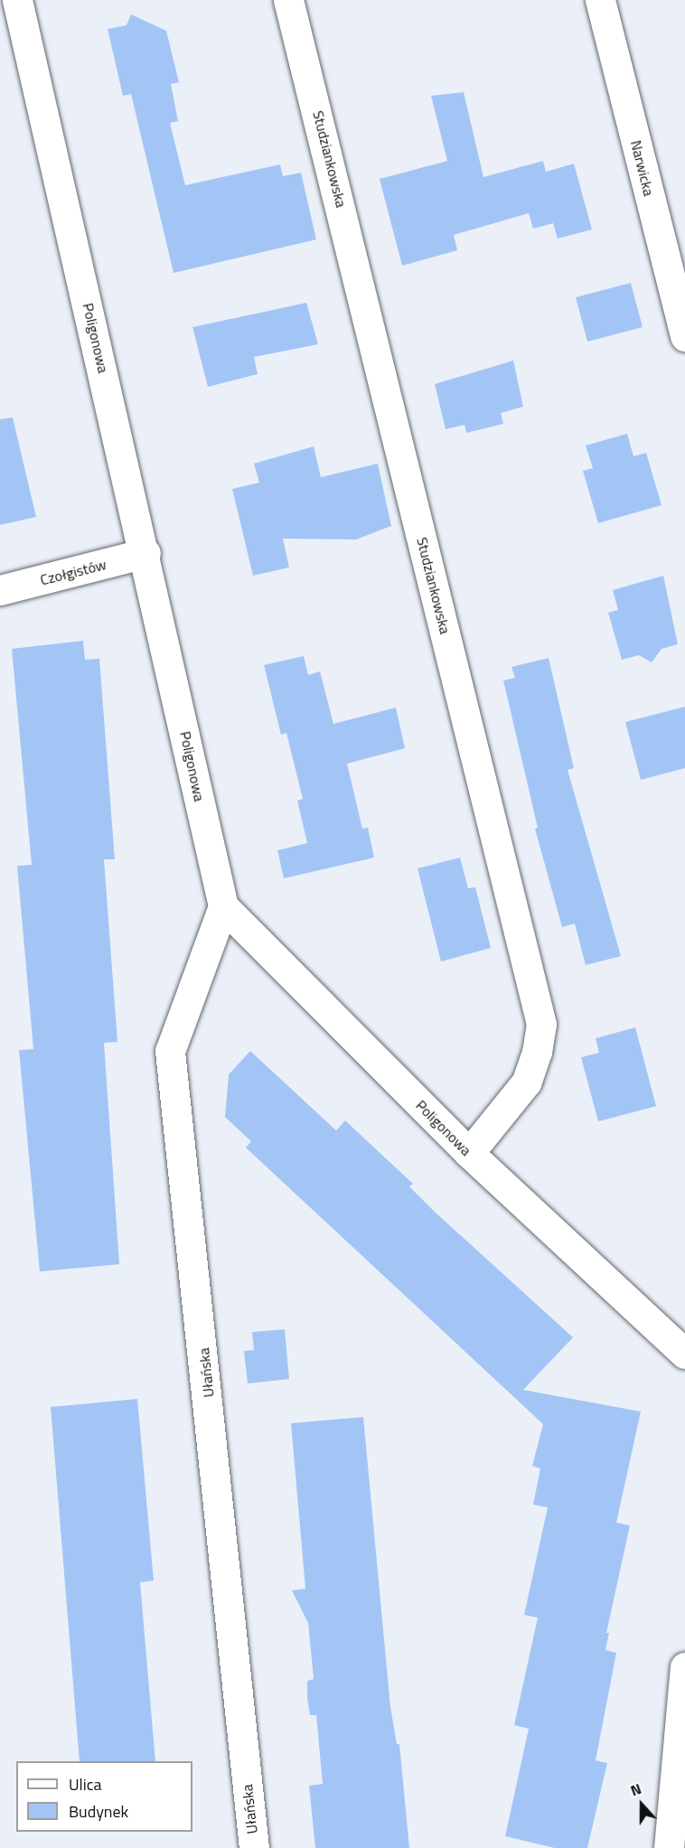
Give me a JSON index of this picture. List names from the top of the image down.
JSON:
{
  "streets": {
    "street": [
      "Studziankowska",
      "Narwicka",
      "Poligonowa",
      "Czołgistów",
      "Ułańska"
    ]
  },
  "crossings": [
    ["Studziankowska", "Poligonowa"],
    ["Poligonowa", "Czołgistów"],
    ["Poligonowa", "Ułańska"]
  ],
  "legend": ["Ulica", "Budynek"],
  "north": "top"
}
